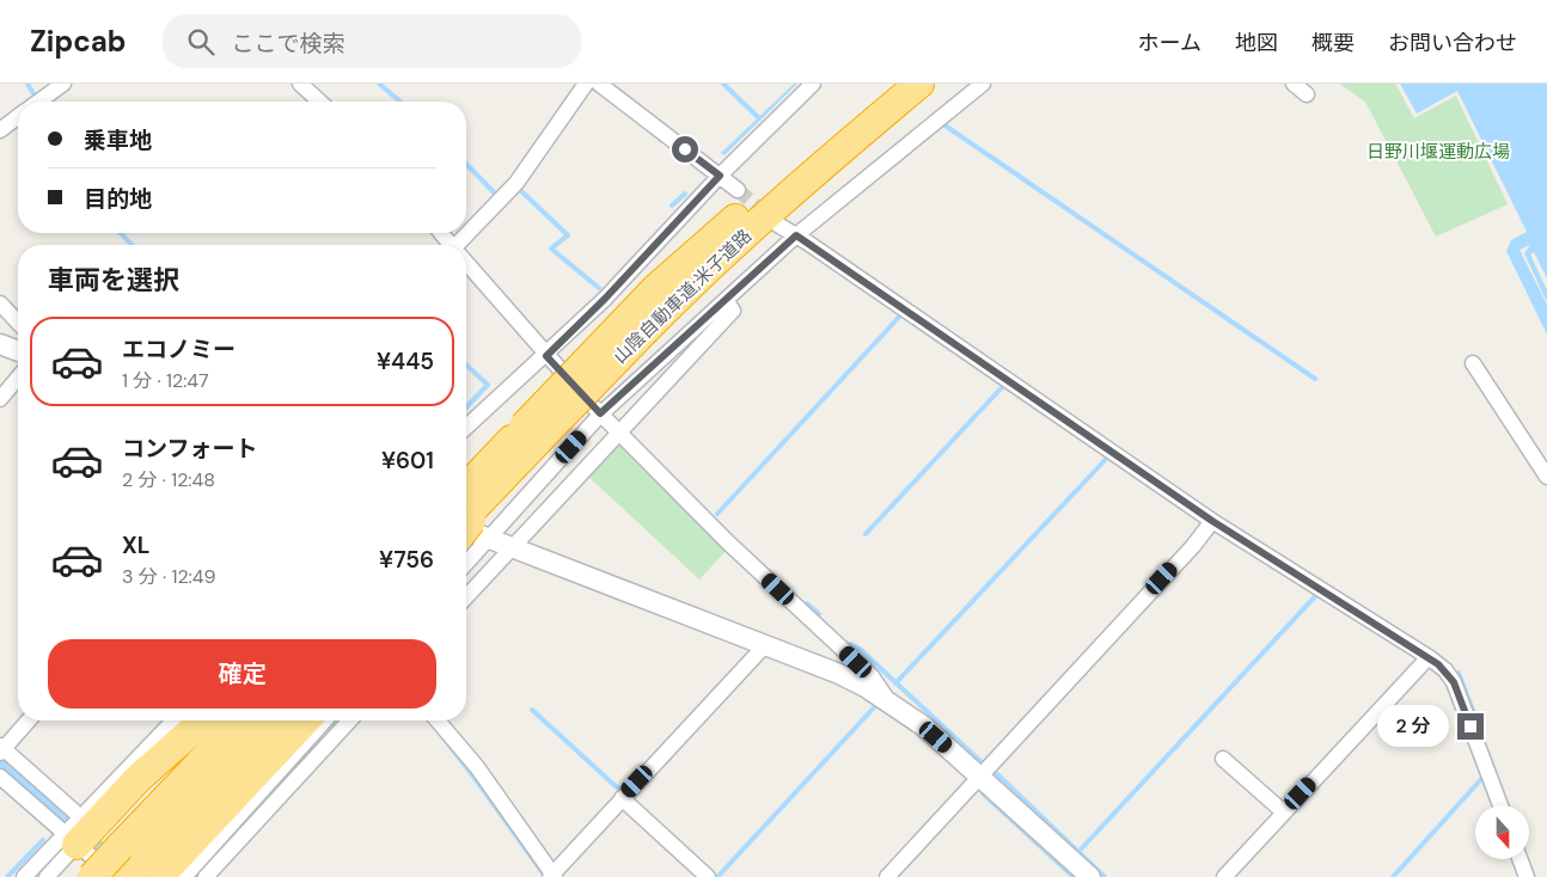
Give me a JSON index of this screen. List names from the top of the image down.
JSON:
{
  "streets": {
    "highway": ["山陰自動車道;米子道路"]
  },
  "parks": ["日野川堰運動広場"],
  "north": "bottom",
  "page": {
    "header": "Zipcab",
    "search": "ここで検索",
    "nav": [
      "ホーム",
      "地図",
      "概要",
      "お問い合わせ"
    ],
    "banner": ["乗車地", "目的地"],
    "heading": "車両を選択",
    "list": [
      {
        "name": "エコノミー",
        "note": "1 分 · 12:47",
        "value": "¥445"
      },
      {
        "name": "コンフォート",
        "note": "2 分 · 12:48",
        "value": "¥601"
      },
      {
        "name": "XL",
        "note": "3 分 · 12:49",
        "value": "¥756"
      }
    ],
    "buttons": "確定",
    "bubble": "2 分"
  }
}
